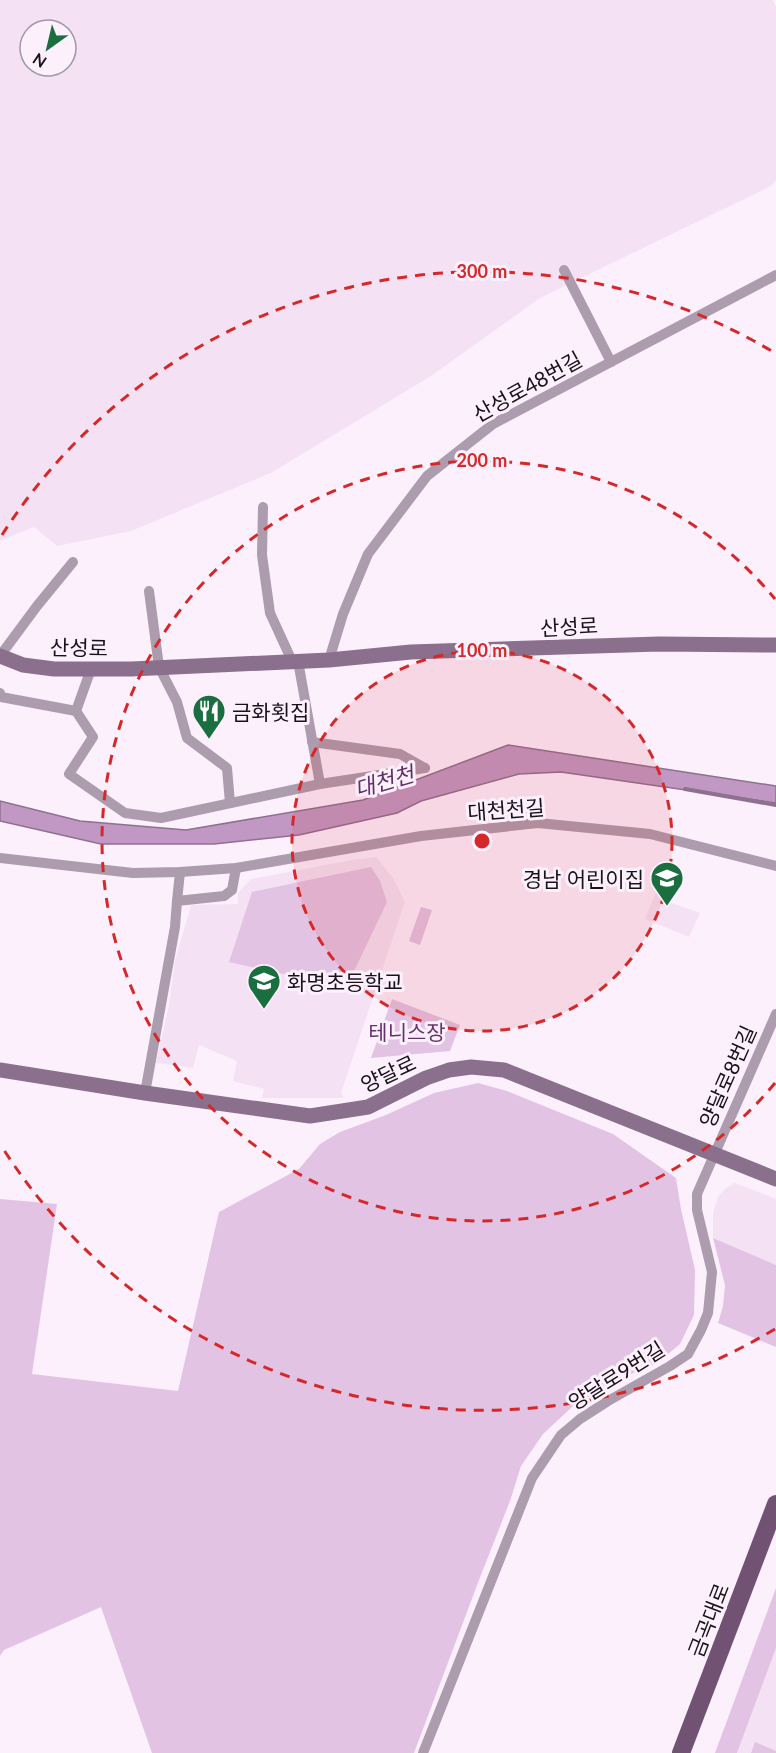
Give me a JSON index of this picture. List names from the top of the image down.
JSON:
{
  "streets": {
    "main road": ["산성로", "양달로", "금곡대로"],
    "street": [
      "산성로48번길",
      "대천천길",
      "양달로8번길",
      "양달로9번길"
    ]
  },
  "crossings": [
    ["산성로48번길", "산성로"],
    ["양달로", "양달로8번길"],
    ["양달로", "양달로9번길"],
    ["양달로8번길", "양달로9번길"]
  ],
  "water": ["대천천"],
  "parks": ["테니스장"],
  "places": {
    "restaurant": ["금화횟집"],
    "school or university": ["경남 어린이집", "화명초등학교"]
  },
  "north": "bottom left",
  "rings": ["300 m", "200 m", "100 m"]
}
